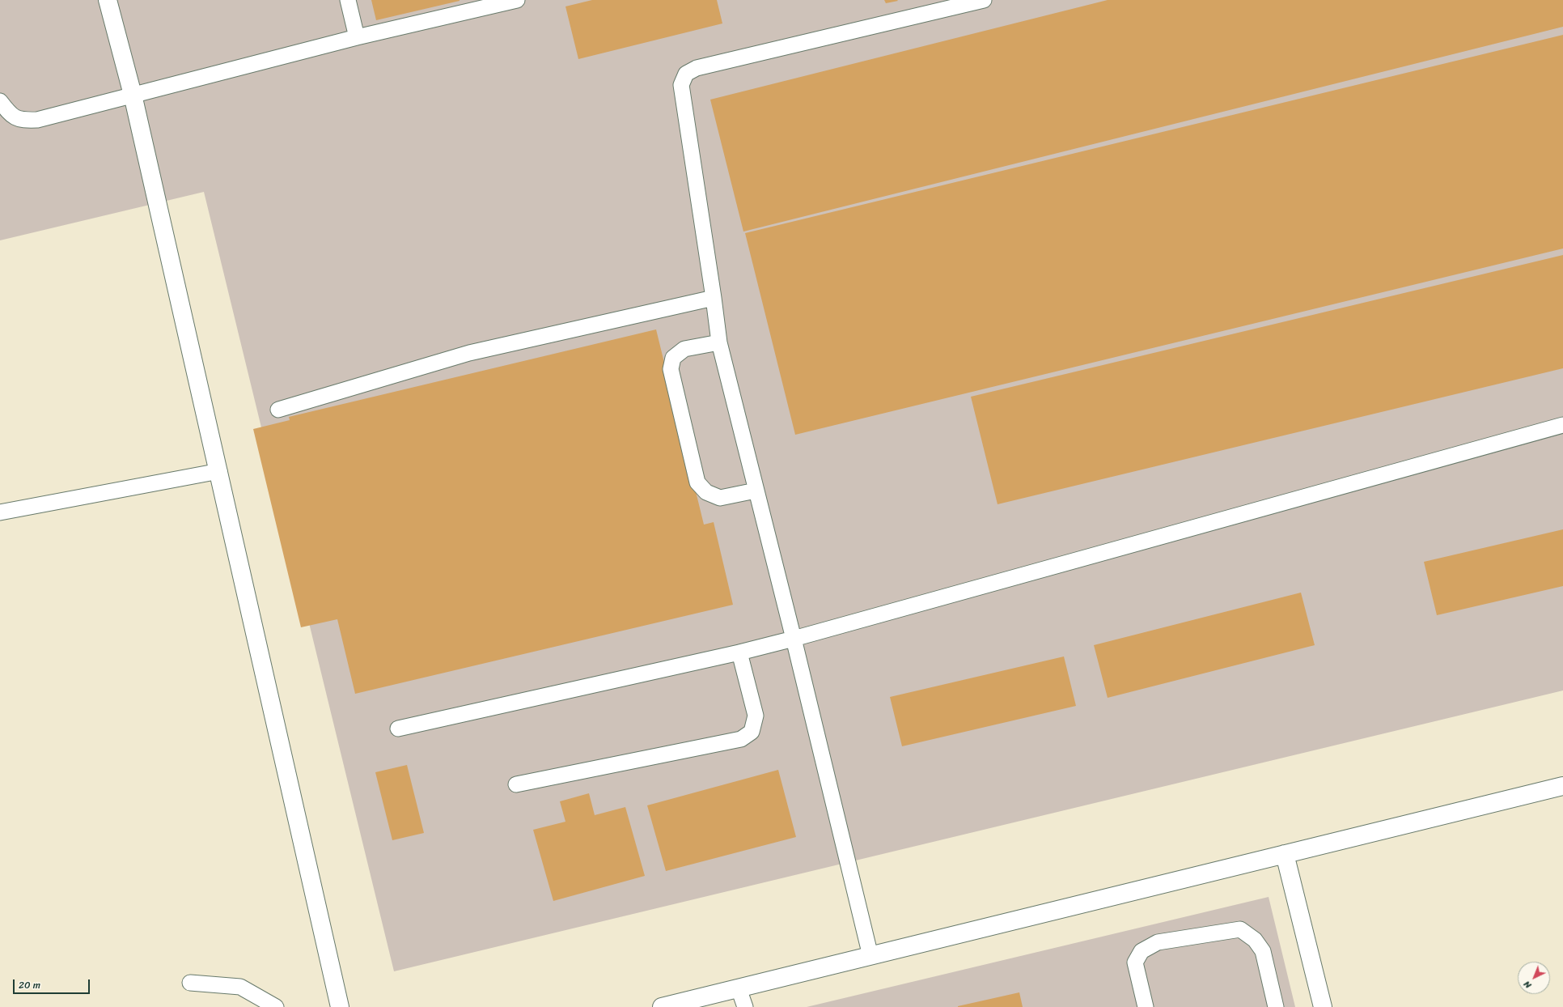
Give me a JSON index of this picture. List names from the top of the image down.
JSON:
{
  "scale_bar": "20 m",
  "north": "bottom left"
}
